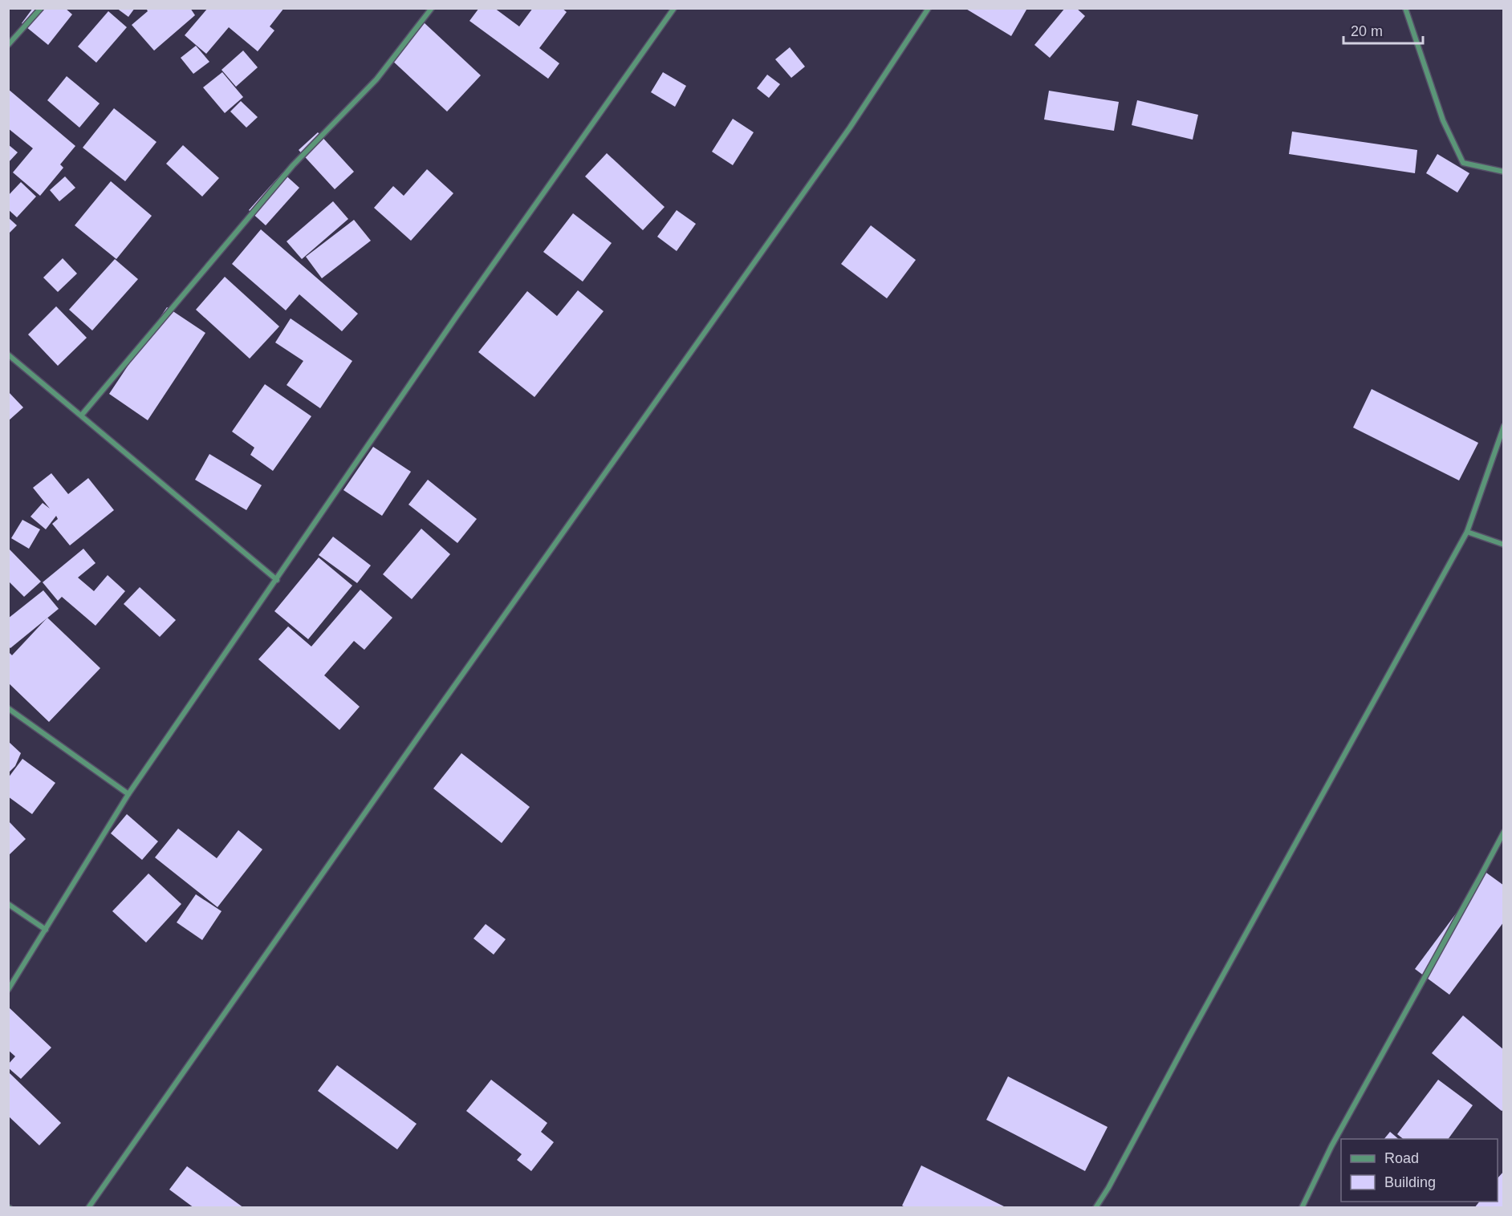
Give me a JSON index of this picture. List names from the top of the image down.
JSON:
{
  "legend": ["Road", "Building"],
  "scale_bar": "20 m"
}
